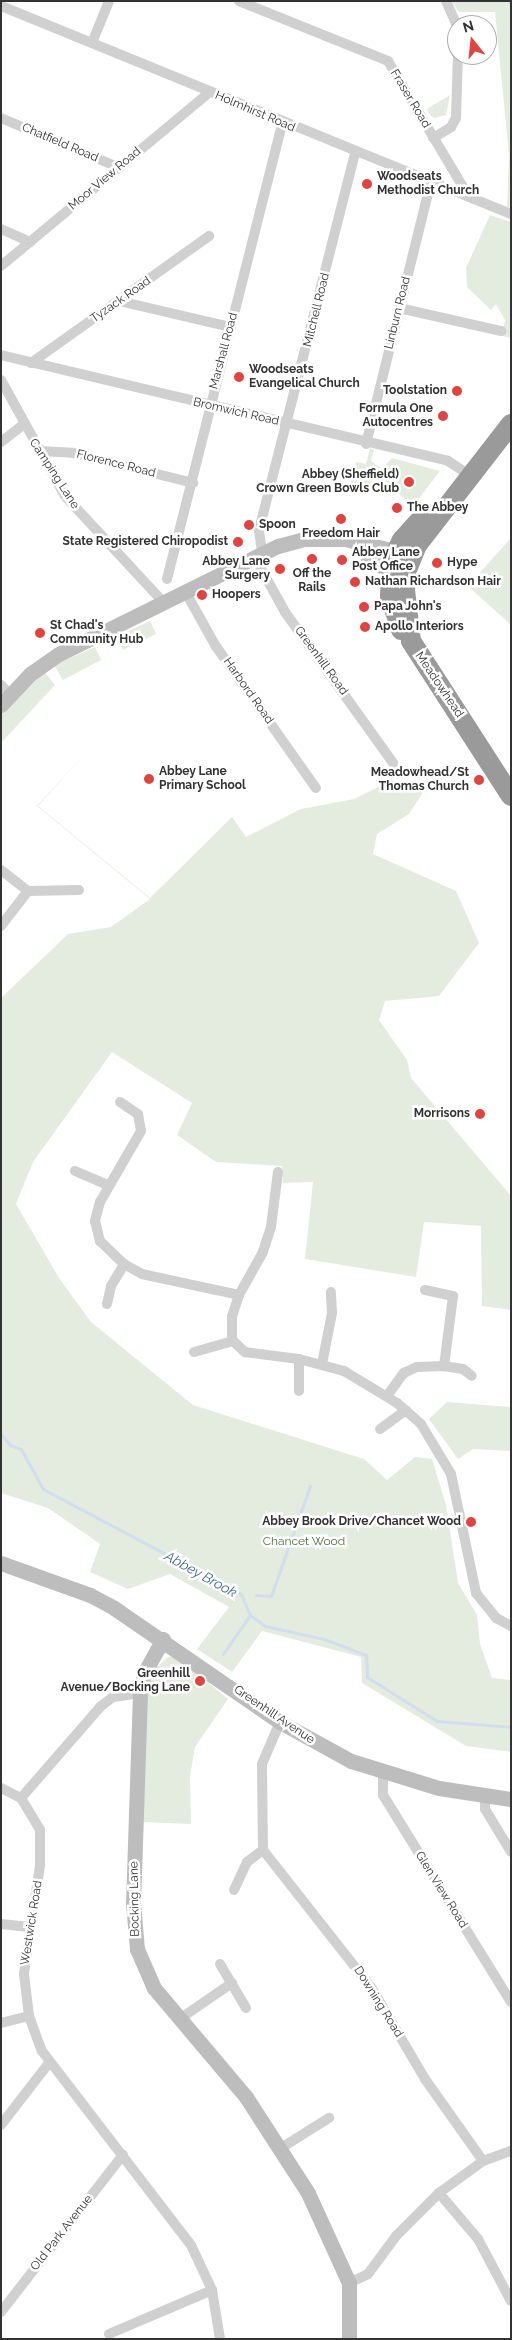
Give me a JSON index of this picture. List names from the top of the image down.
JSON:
{
  "streets": {
    "highway": ["Meadowhead"],
    "street": [
      "Fraser Road",
      "Holmhirst Road",
      "Chatfield Road",
      "Moor View Road",
      "Tyzack Road",
      "Mitchell Road",
      "Linburn Road",
      "Marshall Road",
      "Bromwich Road",
      "Florence Road",
      "Camping Lane",
      "Greenhill Road",
      "Harbord Road",
      "Greenhill Avenue",
      "Glen View Road",
      "Bocking Lane",
      "Westwick Road",
      "Downing Road",
      "Old Park Avenue"
    ]
  },
  "crossings": [
    ["Fraser Road", "Holmhirst Road"],
    ["Holmhirst Road", "Moor View Road"],
    ["Holmhirst Road", "Mitchell Road"],
    ["Holmhirst Road", "Linburn Road"],
    ["Holmhirst Road", "Marshall Road"],
    ["Chatfield Road", "Moor View Road"],
    ["Tyzack Road", "Bromwich Road"],
    ["Mitchell Road", "Bromwich Road"],
    ["Mitchell Road", "Greenhill Road"],
    ["Linburn Road", "Bromwich Road"],
    ["Marshall Road", "Bromwich Road"],
    ["Marshall Road", "Florence Road"],
    ["Florence Road", "Camping Lane"],
    ["Greenhill Avenue", "Glen View Road"],
    ["Greenhill Avenue", "Bocking Lane"],
    ["Westwick Road", "Old Park Avenue"]
  ],
  "water": ["Abbey Brook"],
  "parks": ["Chancet Wood"],
  "places": [
    "Woodseats Methodist Church",
    "Woodseats Evangelical Church",
    "Toolstation",
    "Formula One Autocentres",
    "Abbey (Sheffield) Crown Green Bowls Club",
    "The Abbey",
    "Freedom Hair",
    "Spoon",
    "State Registered Chiropodist",
    "Off the Rails",
    "Abbey Lane Post Office",
    "Hype",
    "Abbey Lane Surgery",
    "Nathan Richardson Hair",
    "Hoopers",
    "Papa John's",
    "Apollo Interiors",
    "St Chad's Community Hub",
    "Abbey Lane Primary School",
    "Meadowhead/St Thomas Church",
    "Morrisons",
    "Abbey Brook Drive/Chancet Wood",
    "Greenhill Avenue/Bocking Lane"
  ],
  "north": "top"
}
